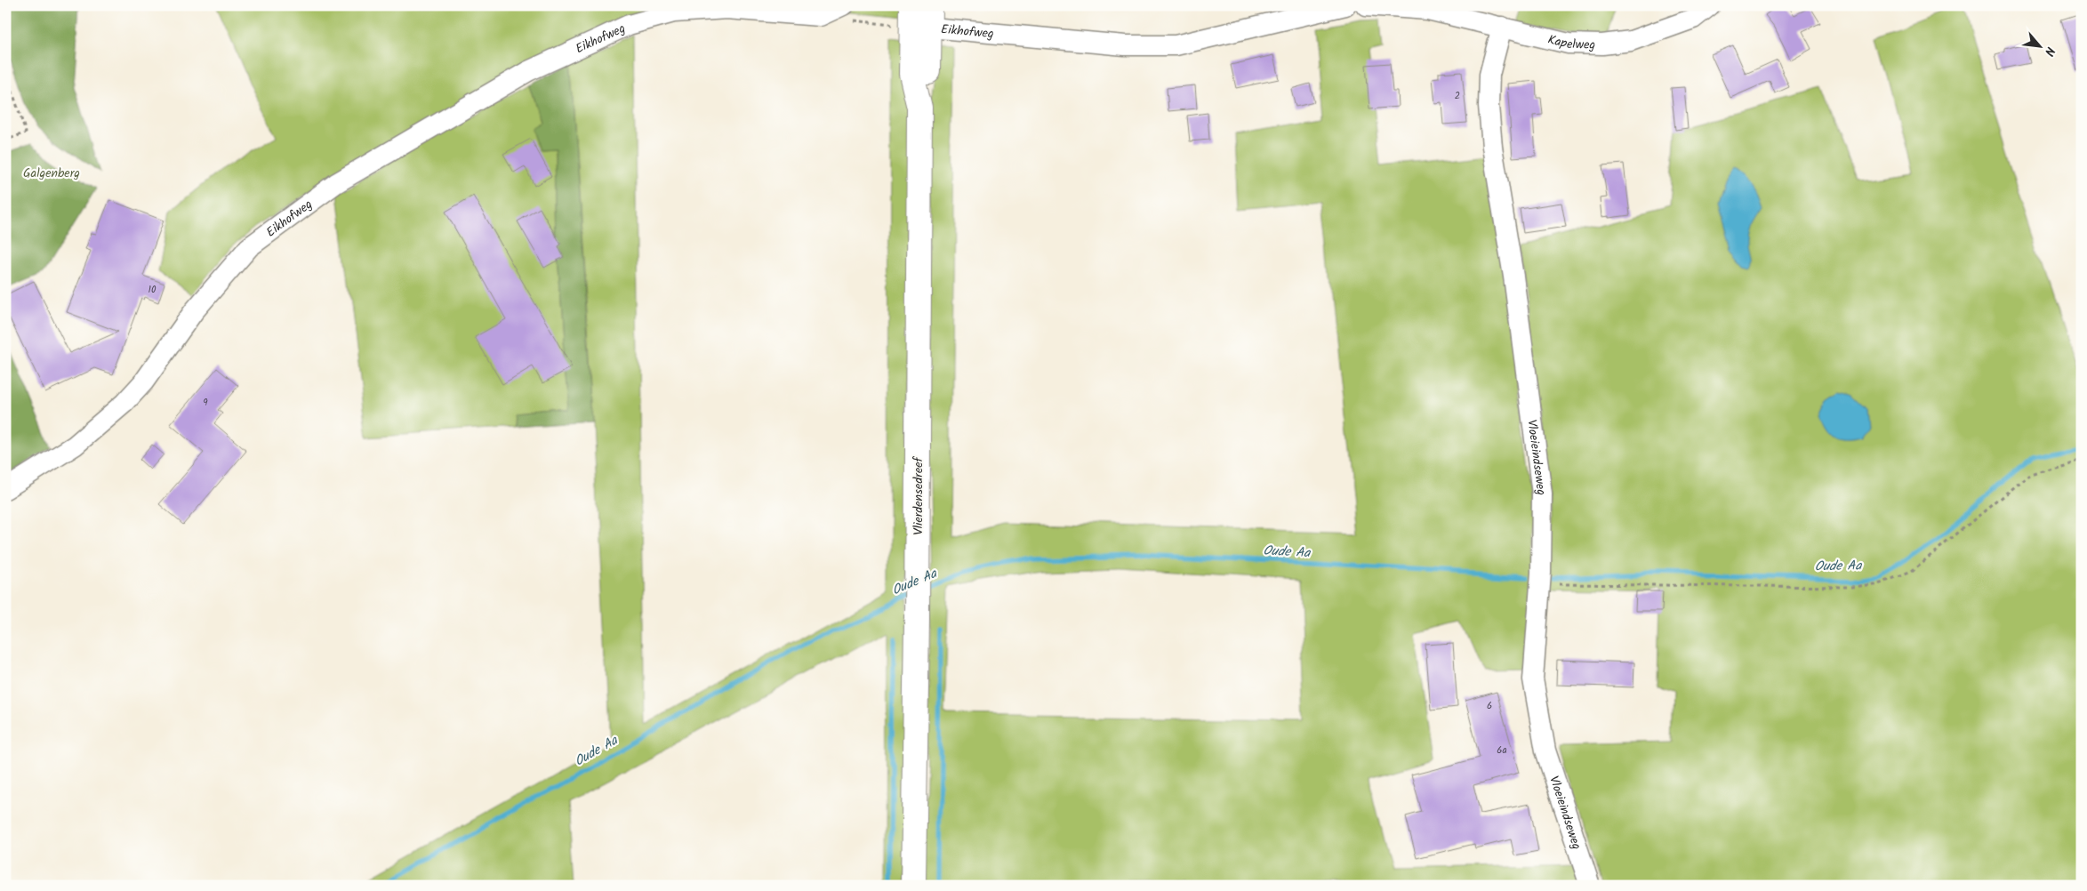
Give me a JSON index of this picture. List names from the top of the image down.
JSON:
{
  "streets": {
    "main road": ["Vlierdensedreef"],
    "street": ["Eikhofweg", "Kapelweg", "Vloeieindseweg"]
  },
  "crossings": [
    ["Kapelweg", "Vloeieindseweg"]
  ],
  "water": ["Oude Aa"],
  "parks": ["Galgenberg"],
  "house_numbers": [
    "2",
    "10",
    "9",
    "6",
    "6a"
  ],
  "north": "bottom right"
}
